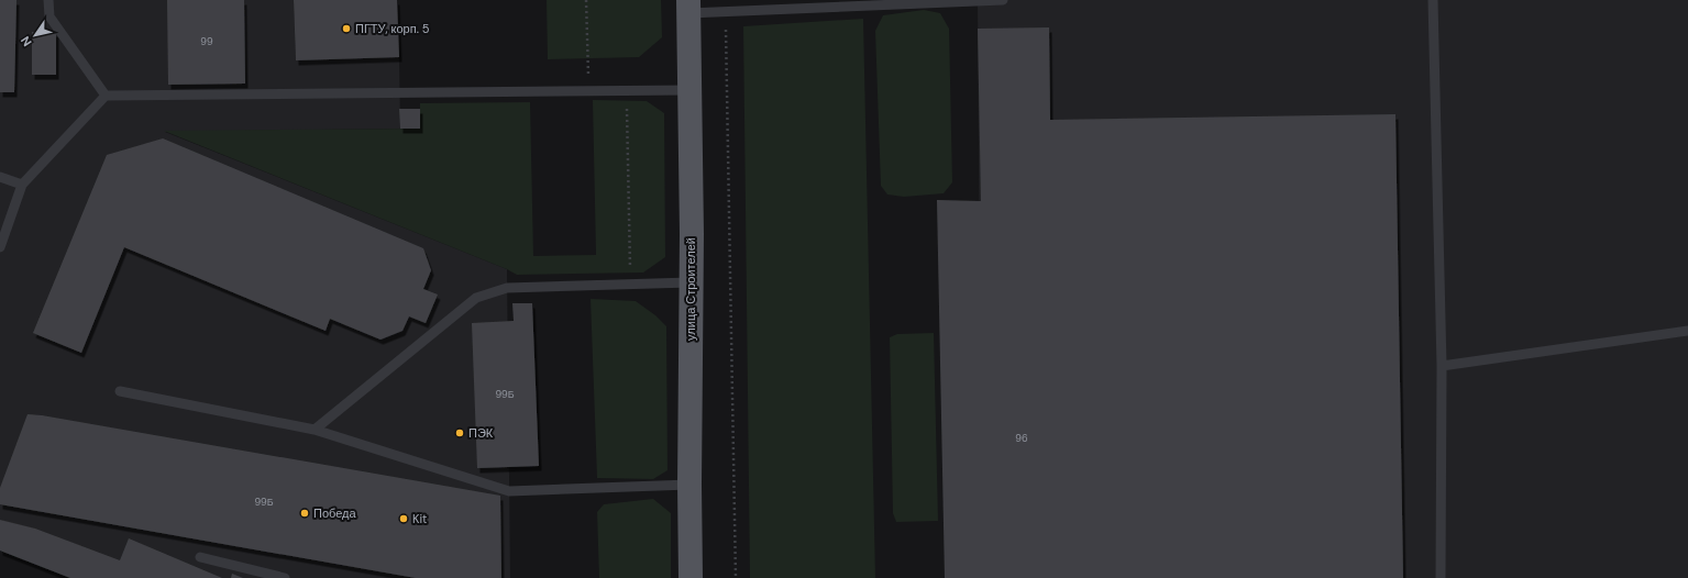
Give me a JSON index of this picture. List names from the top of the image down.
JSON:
{
  "streets": {
    "main road": ["улица Строителей"]
  },
  "places": [
    "ПГТУ, корп. 5",
    "ПЭК",
    "Победа",
    "Kit"
  ],
  "house_numbers": [
    "99",
    "99Б",
    "96",
    "99Б"
  ],
  "north": "bottom left"
}
